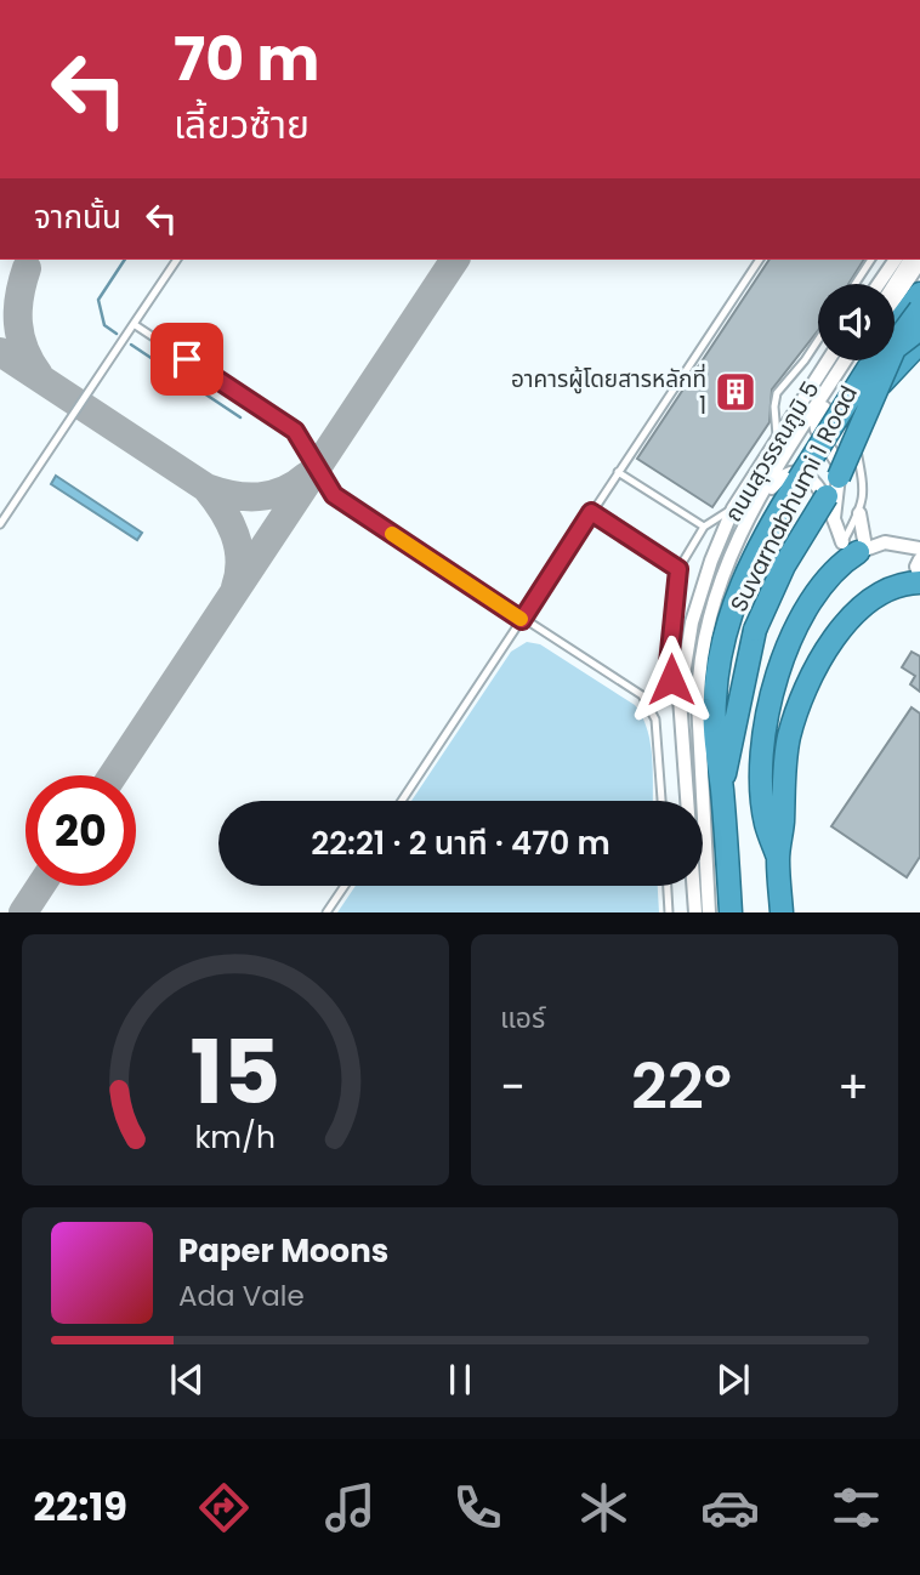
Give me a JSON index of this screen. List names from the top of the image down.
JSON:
{
  "streets": {
    "highway": ["Suvarnabhumi 1 Road"],
    "street": ["ถนนสุวรรณภูมิ 5"]
  },
  "places": {
    "building": ["อาคารผู้โดยสารหลักที่ 1"]
  },
  "page": {
    "turn": ["70 m", "เลี้ยวซ้าย"],
    "then": "จากนั้น",
    "limit": "20",
    "trip": "22:21 · 2 นาที · 470 m",
    "tile": "แอร์",
    "heat": ["−", "22°", "+"],
    "song": ["Paper Moons", "Ada Vale"],
    "tabs": "22:19",
    "gauge": ["15", "km/h"]
  }
}
